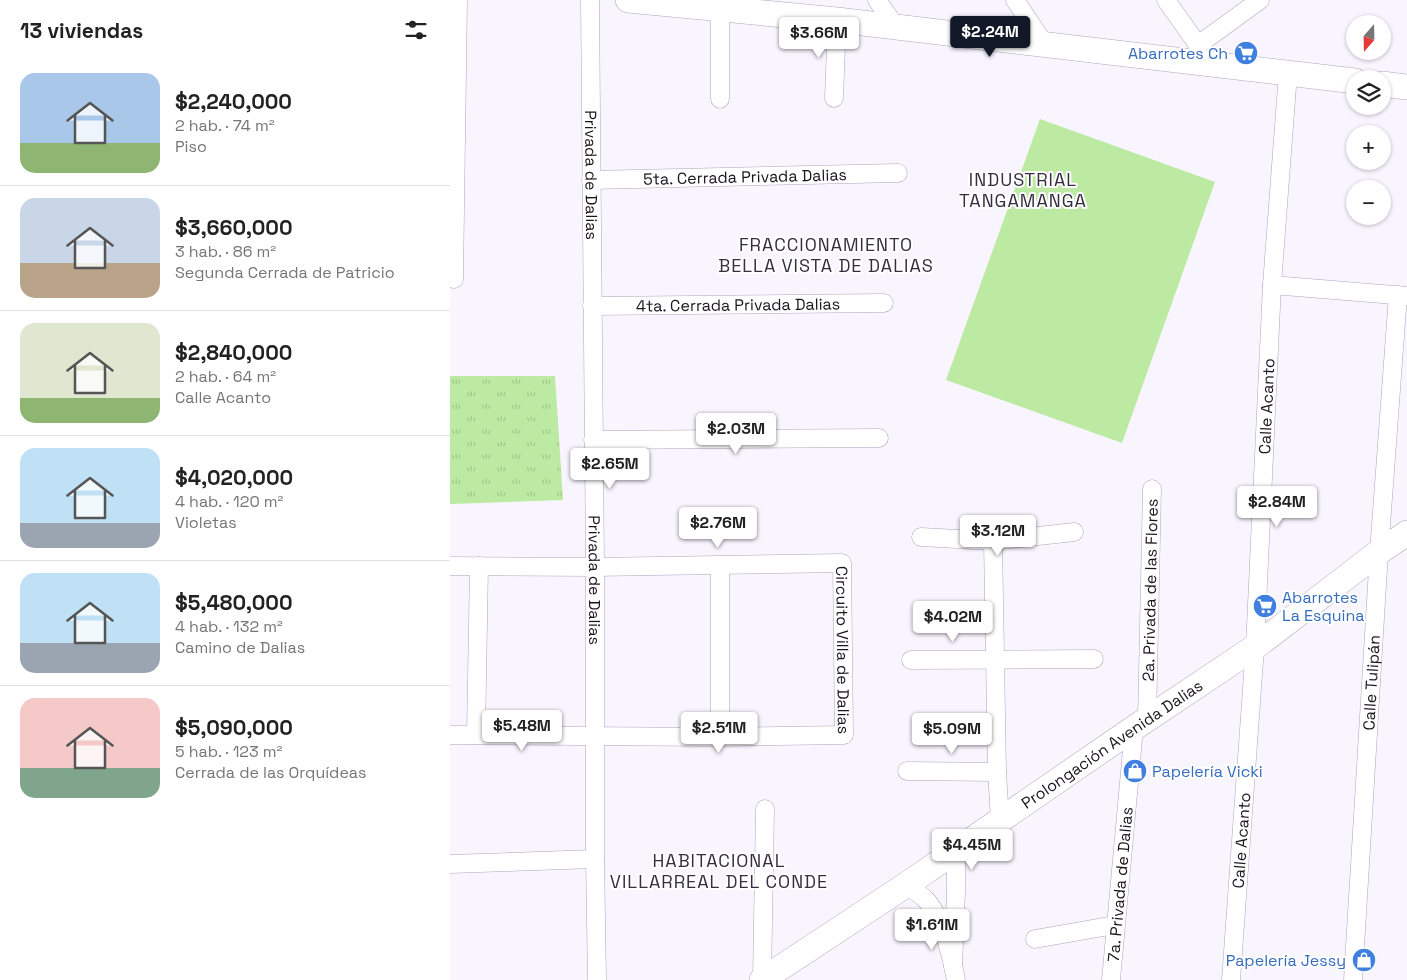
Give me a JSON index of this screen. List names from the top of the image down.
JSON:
{
  "streets": {
    "street": [
      "Privada de Dalias",
      "5ta. Cerrada Privada Dalias",
      "4ta. Cerrada Privada Dalias",
      "Calle Acanto",
      "2a. Privada de las Flores",
      "Circuito Villa de Dalias",
      "Calle Tulipán",
      "Prolongación Avenida Dalias",
      "7a. Privada de Dalias"
    ]
  },
  "crossings": [
    ["Privada de Dalias", "5ta. Cerrada Privada Dalias"],
    ["Privada de Dalias", "4ta. Cerrada Privada Dalias"],
    ["Privada de Dalias", "Circuito Villa de Dalias"],
    ["Calle Acanto", "Prolongación Avenida Dalias"],
    ["2a. Privada de las Flores", "Prolongación Avenida Dalias"],
    ["2a. Privada de las Flores", "7a. Privada de Dalias"],
    ["Calle Tulipán", "Prolongación Avenida Dalias"],
    ["Prolongación Avenida Dalias", "7a. Privada de Dalias"]
  ],
  "districts": ["INDUSTRIAL TANGAMANGA", "FRACCIONAMIENTO BELLA VISTA DE DALIAS", "HABITACIONAL VILLARREAL DEL CONDE"],
  "places": {
    "supermarket": ["Abarrotes Ch", "Abarrotes La Esquina"],
    "shop": ["Papelería Vicki", "Papelería Jessy"]
  },
  "north": "bottom",
  "page": {
    "heading": "13 viviendas",
    "map_buttons": ["+", "−"],
    "price": [
      "$2.24M",
      "$3.66M",
      "$2.03M",
      "$2.65M",
      "$2.84M",
      "$2.76M",
      "$3.12M",
      "$4.02M",
      "$5.48M",
      "$2.51M",
      "$5.09M",
      "$4.45M",
      "$1.61M"
    ],
    "list": [
      {
        "name": "$2,240,000",
        "note": "2 hab. · 74 m² · Piso"
      },
      {
        "name": "$3,660,000",
        "note": "3 hab. · 86 m² · Segunda Cerrada de Patricio"
      },
      {
        "name": "$2,840,000",
        "note": "2 hab. · 64 m² · Calle Acanto"
      },
      {
        "name": "$4,020,000",
        "note": "4 hab. · 120 m² · Violetas"
      },
      {
        "name": "$5,480,000",
        "note": "4 hab. · 132 m² · Camino de Dalias"
      },
      {
        "name": "$5,090,000",
        "note": "5 hab. · 123 m² · Cerrada de las Orquídeas"
      }
    ]
  }
}
